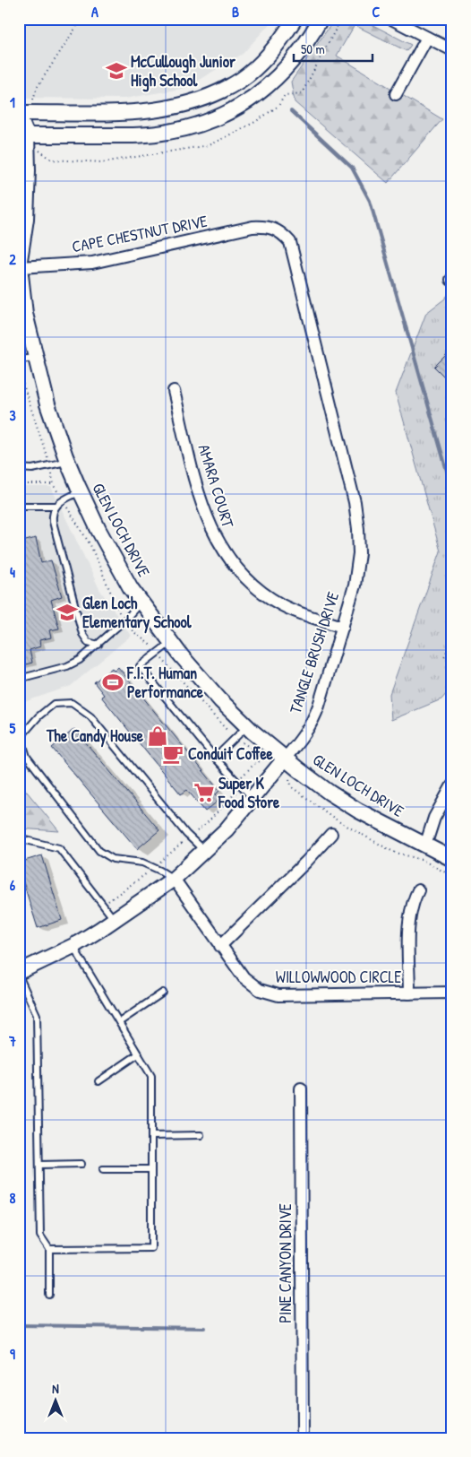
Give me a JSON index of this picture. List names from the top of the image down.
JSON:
{
  "streets": {
    "street": [
      "CAPE CHESTNUT DRIVE",
      "AMARA COURT",
      "GLEN LOCH DRIVE",
      "TANGLE BRUSH DRIVE",
      "WILLOWWOOD CIRCLE",
      "PINE CANYON DRIVE"
    ]
  },
  "crossings": [
    ["CAPE CHESTNUT DRIVE", "GLEN LOCH DRIVE"],
    ["CAPE CHESTNUT DRIVE", "TANGLE BRUSH DRIVE"],
    ["AMARA COURT", "TANGLE BRUSH DRIVE"],
    ["GLEN LOCH DRIVE", "TANGLE BRUSH DRIVE"],
    ["TANGLE BRUSH DRIVE", "WILLOWWOOD CIRCLE"]
  ],
  "places": {
    "school or university": ["McCullough Junior High School", "Glen Loch Elementary School"],
    "sports": ["F.I.T. Human Performance"],
    "shop": ["The Candy House"],
    "cafe": ["Conduit Coffee"],
    "supermarket": ["Super K Food Store"]
  },
  "scale_bar": "50 m",
  "north": "top",
  "grid": {
    "columns": ["A", "B", "C"],
    "rows": [
      "1",
      "2",
      "3",
      "4",
      "5",
      "6",
      "7",
      "8",
      "9"
    ]
  }
}
